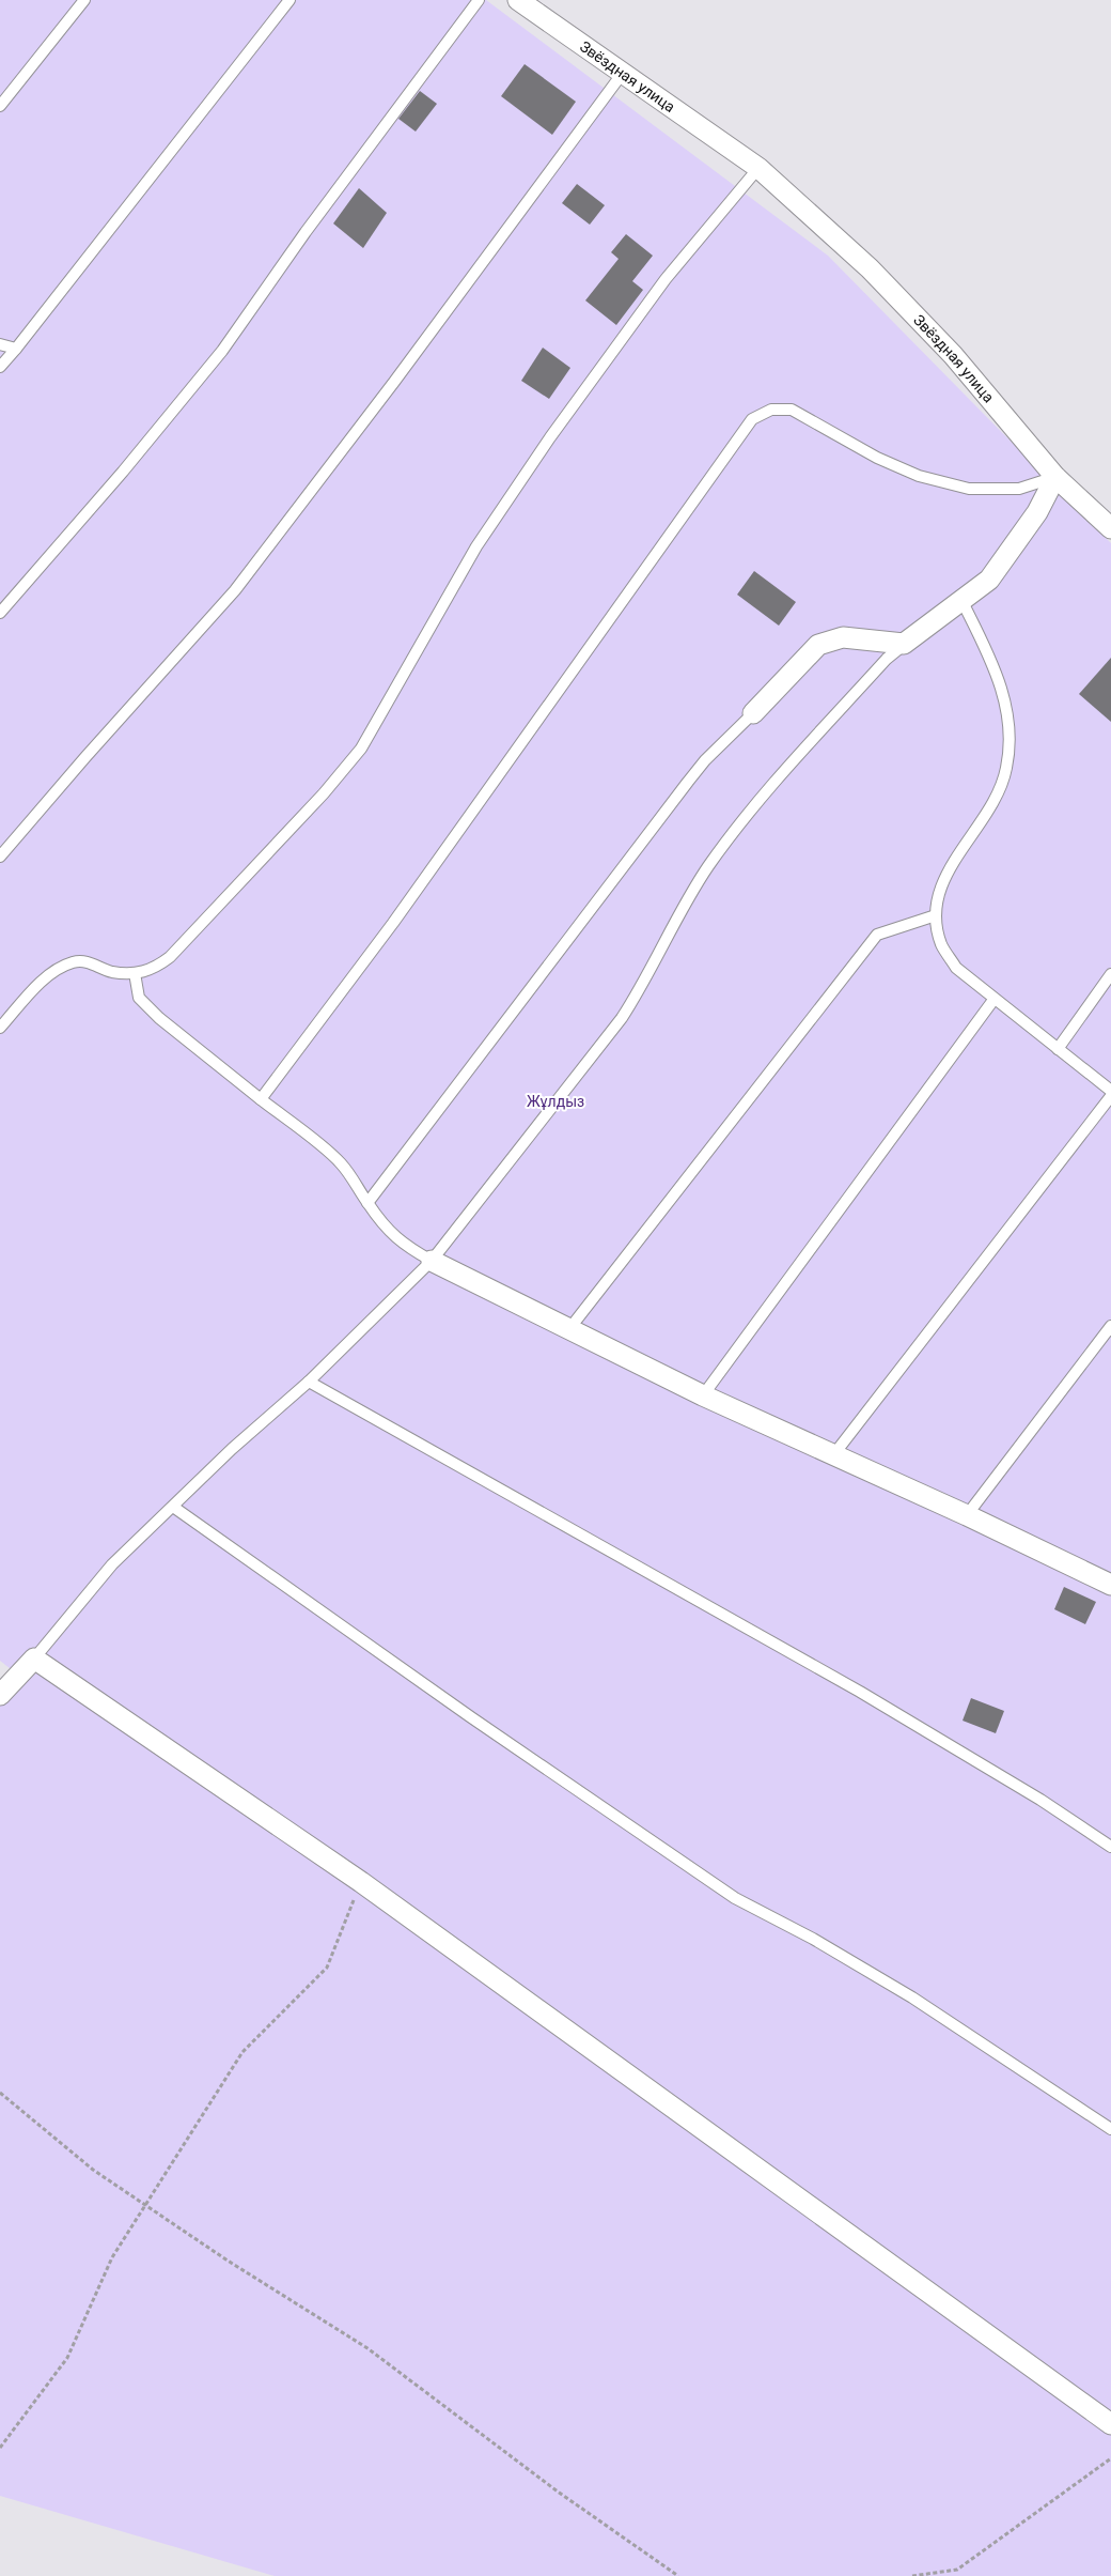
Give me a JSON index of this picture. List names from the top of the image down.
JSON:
{
  "streets": {
    "street": ["Звёздная улица"]
  },
  "parks": ["Жұлдыз"]
}
